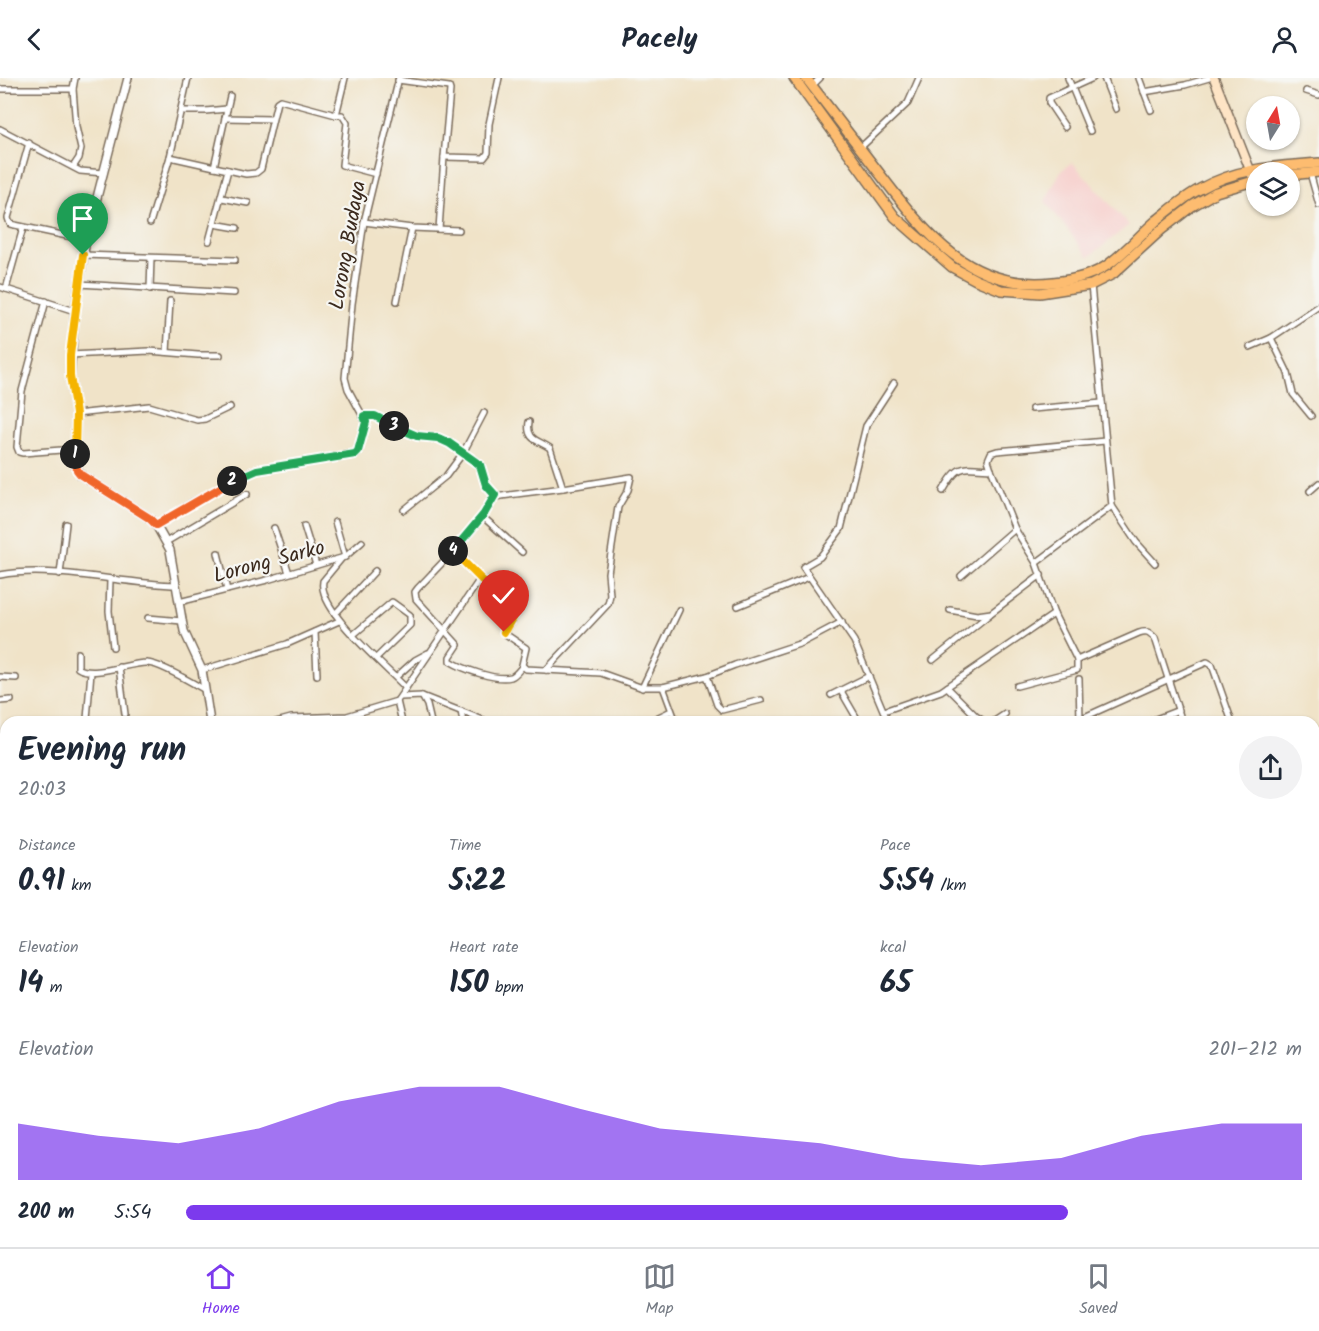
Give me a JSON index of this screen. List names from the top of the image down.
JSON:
{
  "streets": {
    "street": ["Lorong Budaya", "Lorong Sarko"]
  },
  "north": "top",
  "page": {
    "header": "Pacely",
    "pins": [
      "3",
      "1",
      "2",
      "4"
    ],
    "heading": ["Evening run", "20:03"],
    "stats": [
      ["Distance", "0.91 km"],
      ["Time", "5:22"],
      ["Pace", "5:54 /km"],
      ["Elevation", "14 m"],
      ["Heart rate", "150 bpm"],
      ["kcal", "65"]
    ],
    "chart": ["Elevation", "201–212 m"],
    "list": [
      {
        "name": "200 m",
        "note": "5:54"
      }
    ],
    "tabs": ["Home", "Map", "Saved"]
  }
}
